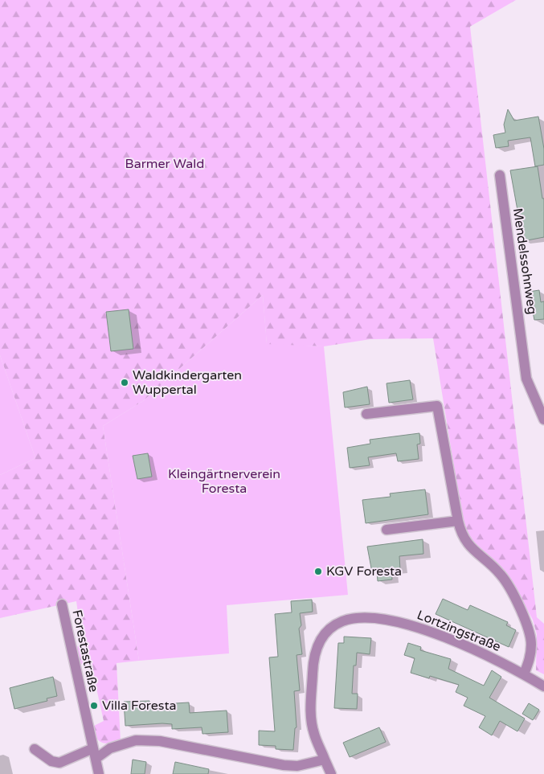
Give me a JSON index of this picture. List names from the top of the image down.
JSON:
{
  "streets": {
    "street": ["Mendelssohnweg", "Lortzingstraße", "Forestastraße"]
  },
  "parks": ["Barmer Wald", "Kleingärtnerverein Foresta"],
  "places": ["Waldkindergarten Wuppertal", "KGV Foresta", "Villa Foresta"]
}
